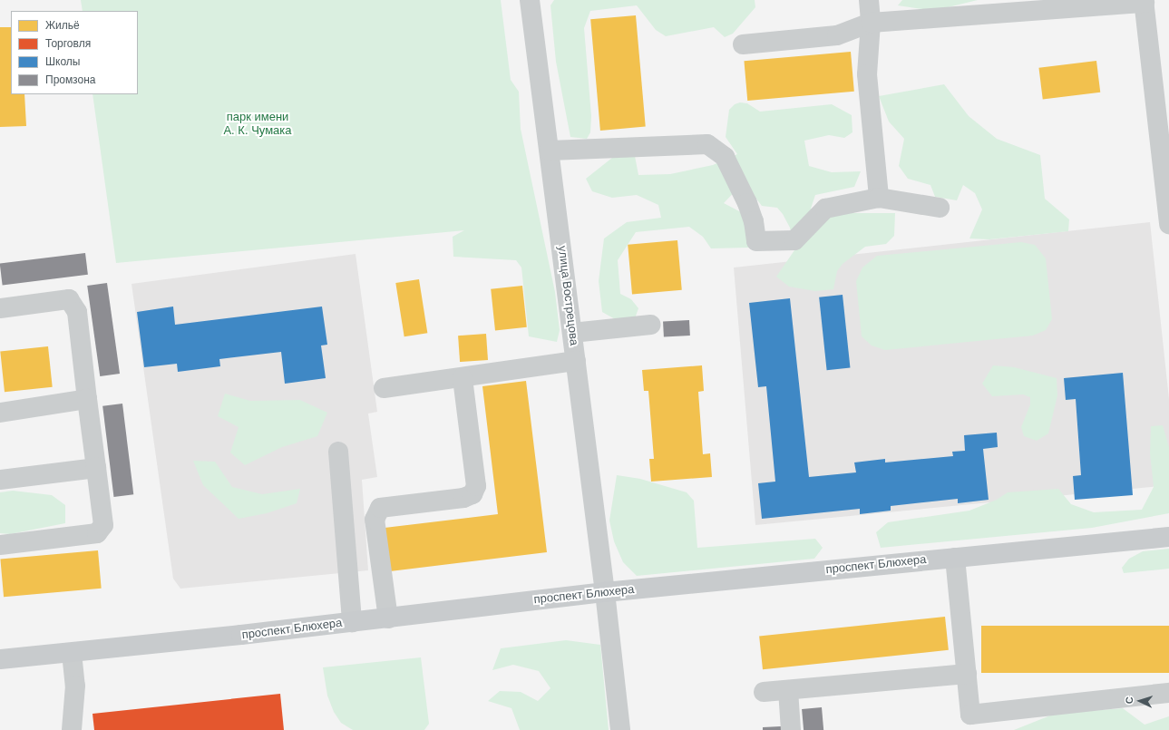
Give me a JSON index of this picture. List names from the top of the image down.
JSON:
{
  "streets": {
    "main road": ["проспект Блюхера"],
    "street": ["улица Вострецова"]
  },
  "crossings": [
    ["улица Вострецова", "проспект Блюхера"]
  ],
  "parks": ["парк имени А. К. Чумака"],
  "legend": [
    "Жильё",
    "Торговля",
    "Школы",
    "Промзона"
  ],
  "north": "left"
}
